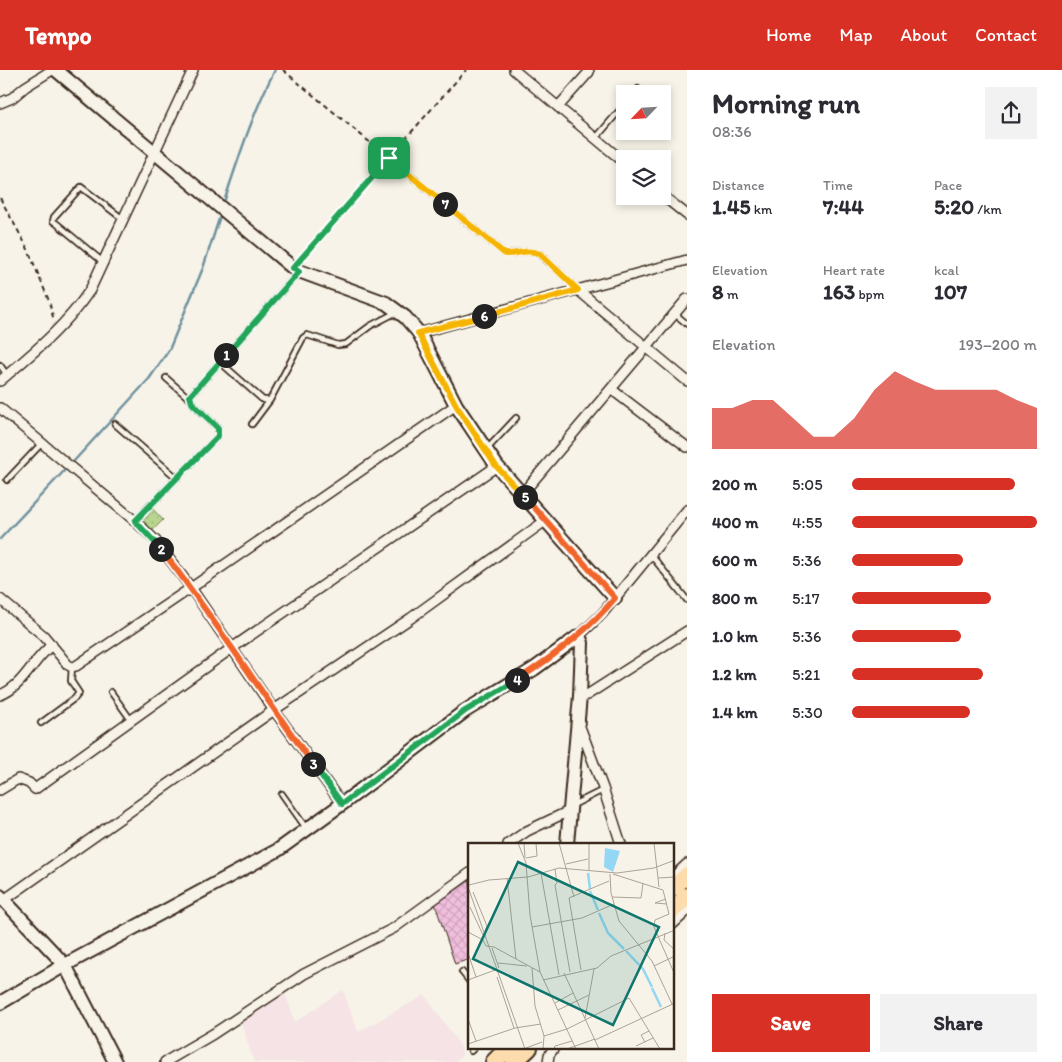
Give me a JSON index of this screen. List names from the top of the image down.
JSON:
{
  "north": "bottom left",
  "page": {
    "header": "Tempo",
    "nav": [
      "Home",
      "Map",
      "About",
      "Contact"
    ],
    "heading": ["Morning run", "08:36"],
    "stats": [
      ["Distance", "1.45 km"],
      ["Time", "7:44"],
      ["Pace", "5:20 /km"],
      ["Elevation", "8 m"],
      ["Heart rate", "163 bpm"],
      ["kcal", "107"]
    ],
    "pins": [
      "7",
      "6",
      "1",
      "5",
      "2",
      "4",
      "3"
    ],
    "chart": ["Elevation", "193–200 m"],
    "list": [
      {
        "name": "200 m",
        "note": "5:05"
      },
      {
        "name": "400 m",
        "note": "4:55"
      },
      {
        "name": "600 m",
        "note": "5:36"
      },
      {
        "name": "800 m",
        "note": "5:17"
      },
      {
        "name": "1.0 km",
        "note": "5:36"
      },
      {
        "name": "1.2 km",
        "note": "5:21"
      },
      {
        "name": "1.4 km",
        "note": "5:30"
      }
    ],
    "buttons": ["Save", "Share"]
  }
}
